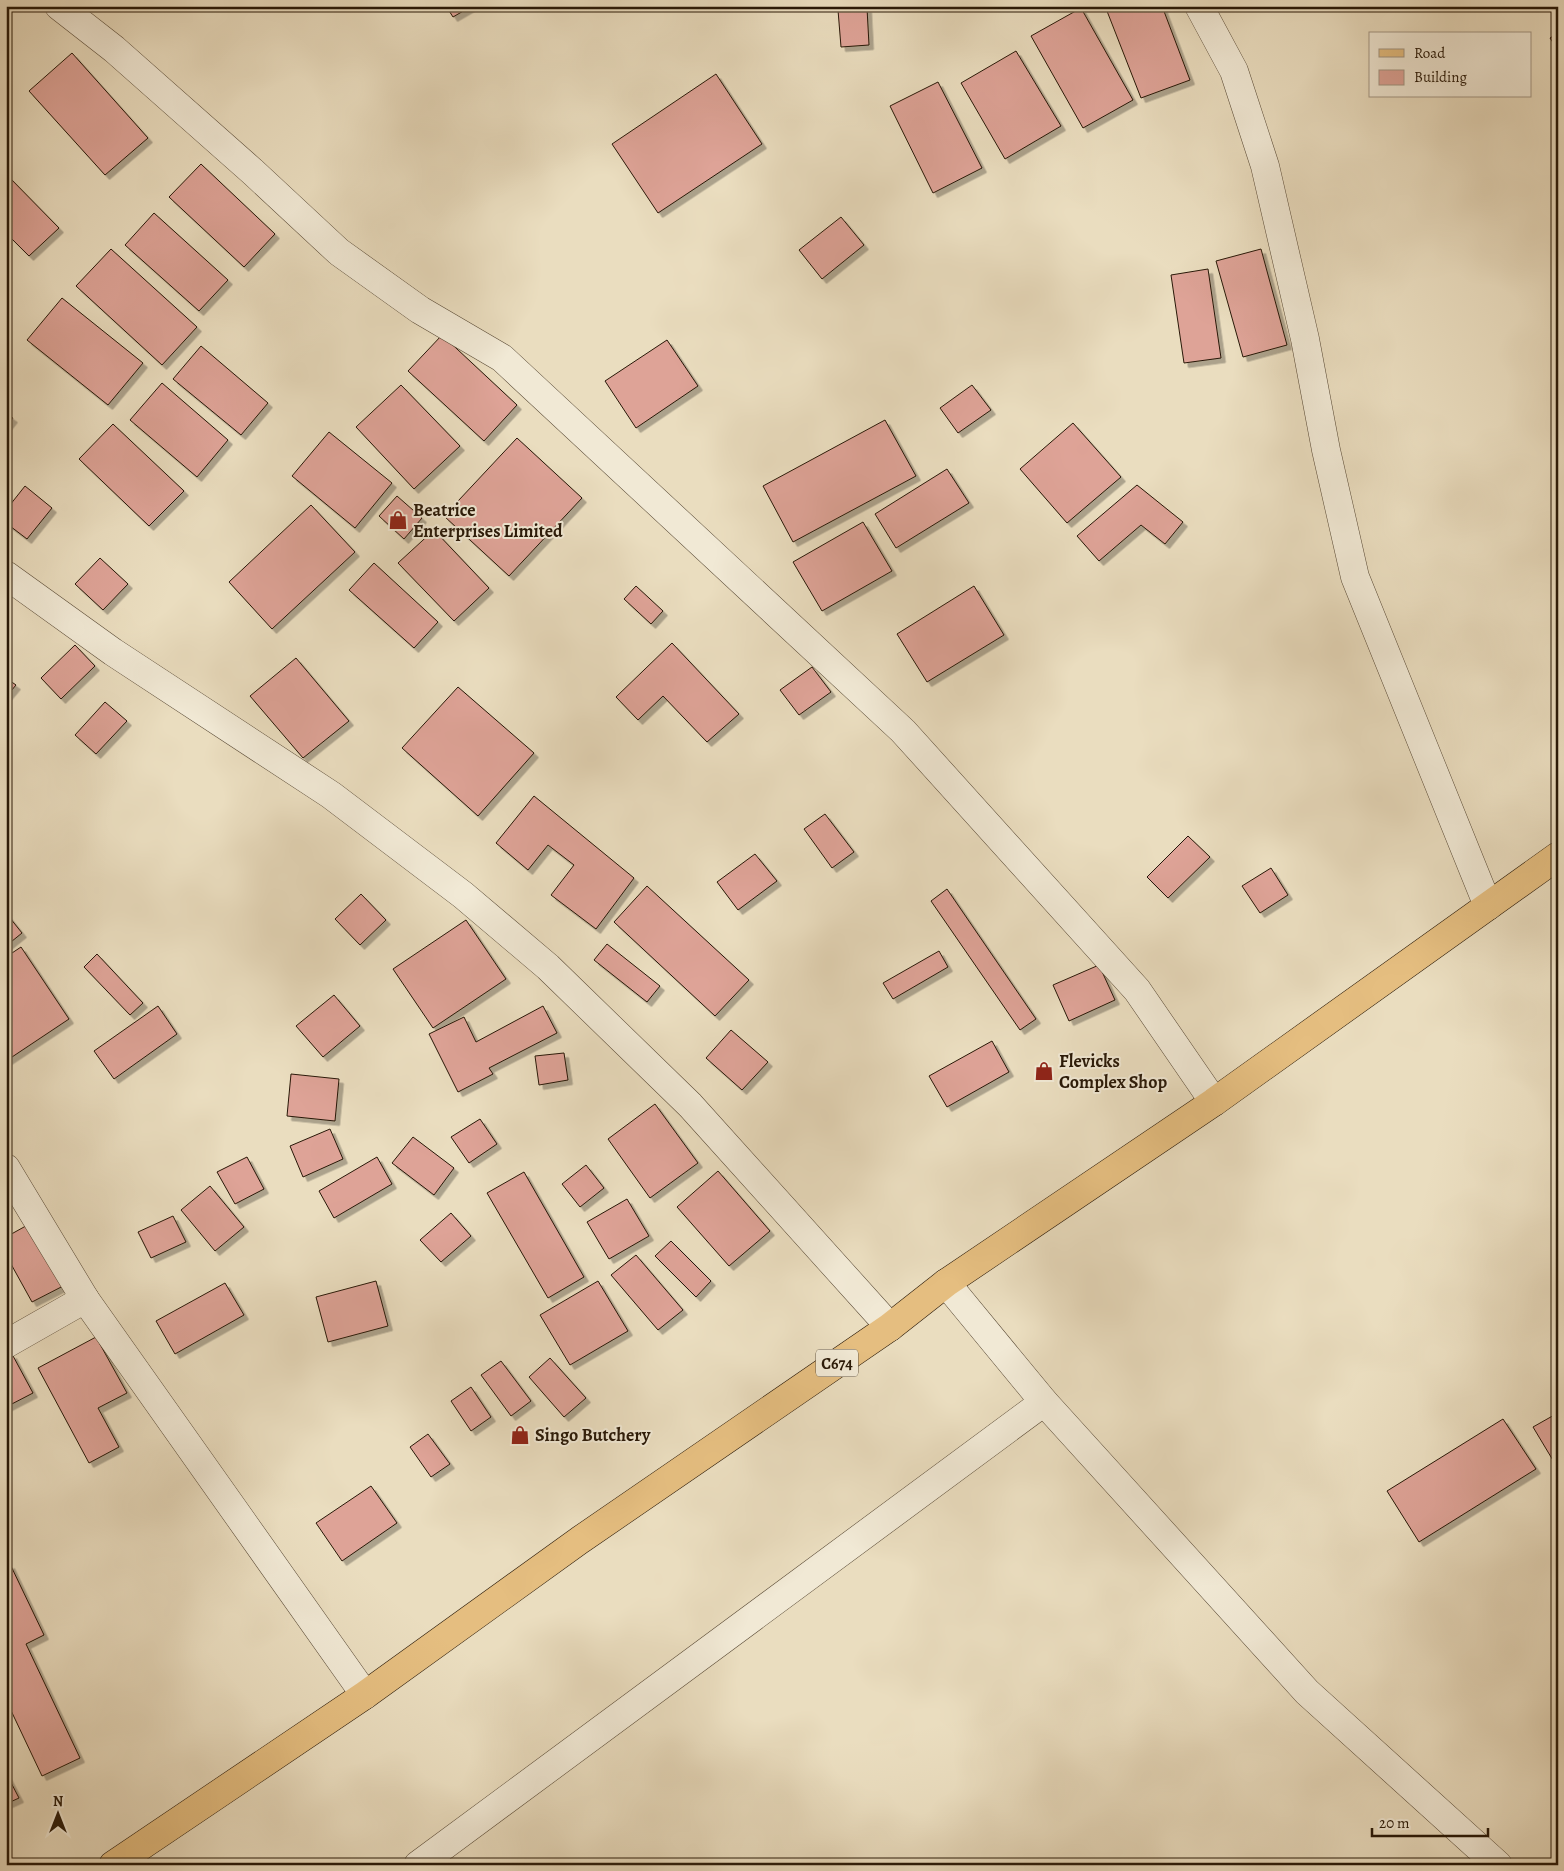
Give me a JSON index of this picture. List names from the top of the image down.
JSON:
{
  "streets": {
    "main road": ["C674"]
  },
  "places": {
    "shop": ["Beatrice Enterprises Limited", "Flevicks Complex Shop", "Singo Butchery"]
  },
  "legend": ["Road", "Building"],
  "scale_bar": "20 m",
  "north": "top"
}
